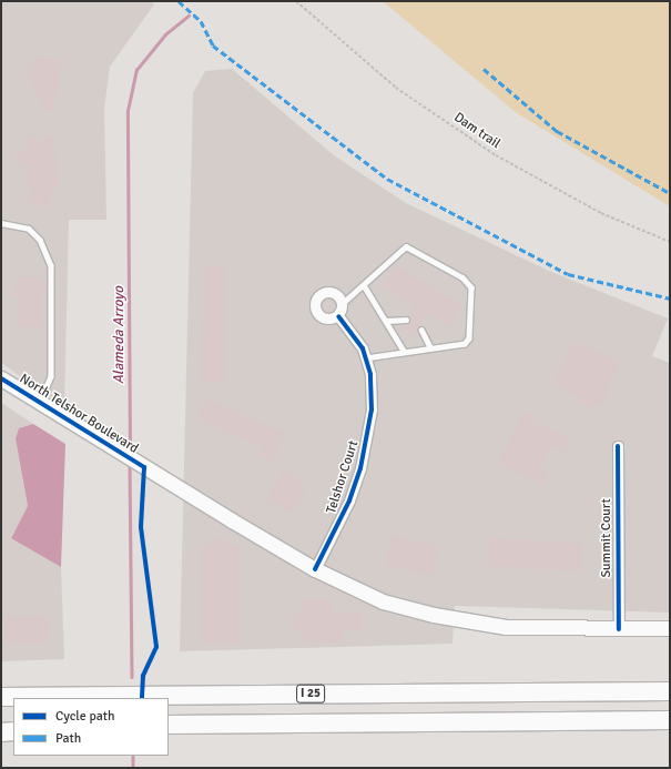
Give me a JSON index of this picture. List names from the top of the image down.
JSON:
{
  "streets": {
    "highway": ["I 25"],
    "main road": ["North Telshor Boulevard"],
    "street": ["Telshor Court", "Summit Court"],
    "path": ["Dam trail"]
  },
  "crossings": [
    ["North Telshor Boulevard", "Telshor Court"],
    ["North Telshor Boulevard", "Summit Court"]
  ],
  "water": ["Alameda Arroyo"],
  "legend": ["Cycle path", "Path"]
}
